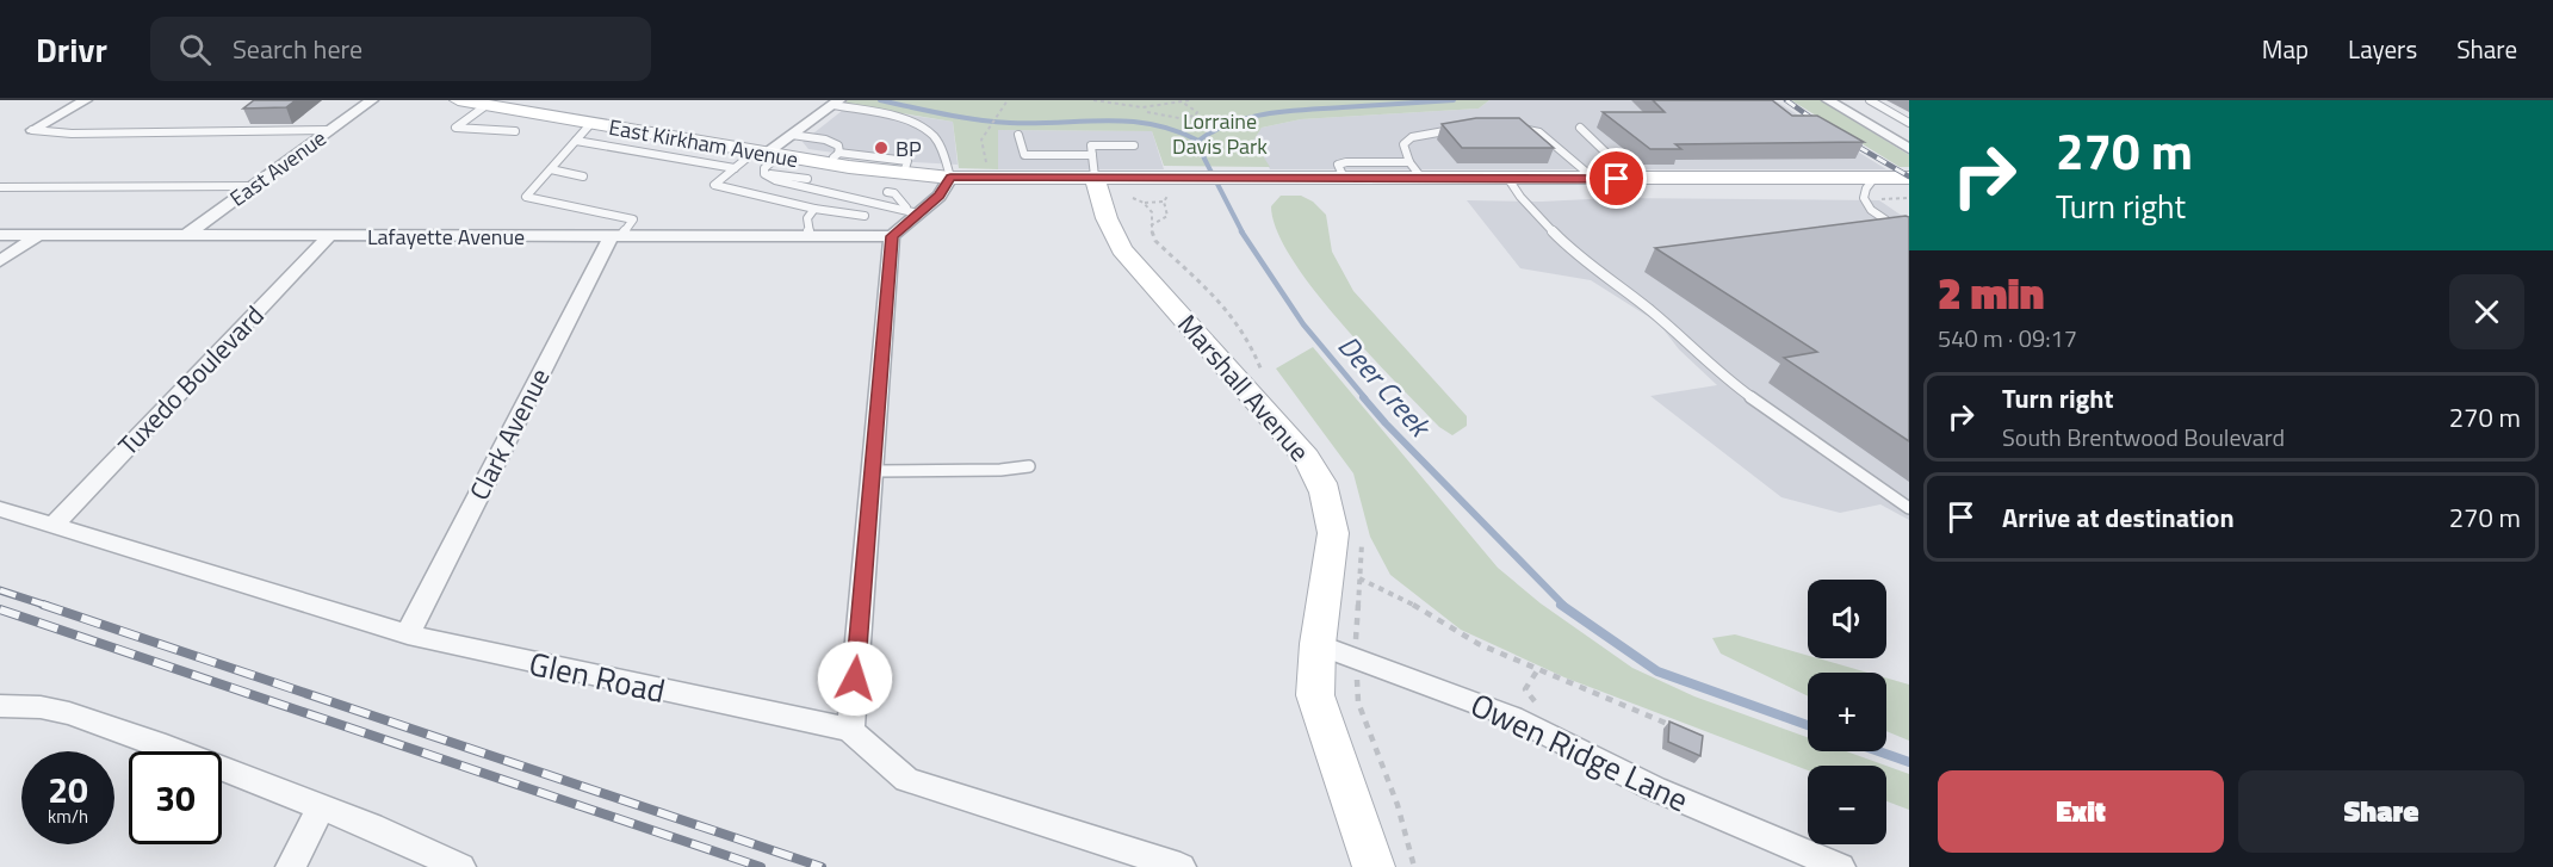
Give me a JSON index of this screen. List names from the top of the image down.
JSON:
{
  "streets": {
    "main road": ["East Kirkham Avenue", "Marshall Avenue"],
    "street": [
      "East Avenue",
      "Lafayette Avenue",
      "Tuxedo Boulevard",
      "Clark Avenue",
      "Glen Road",
      "Owen Ridge Lane"
    ]
  },
  "crossings": [
    ["East Avenue", "Lafayette Avenue"],
    ["Lafayette Avenue", "Tuxedo Boulevard"],
    ["Lafayette Avenue", "Clark Avenue"],
    ["Tuxedo Boulevard", "Glen Road"],
    ["Marshall Avenue", "Owen Ridge Lane"],
    ["Clark Avenue", "Glen Road"]
  ],
  "water": ["Deer Creek"],
  "parks": ["Lorraine Davis Park"],
  "places": ["BP"],
  "page": {
    "header": "Drivr",
    "search": "Search here",
    "nav": ["Map", "Layers", "Share"],
    "turn": ["270 m", "Turn right"],
    "heading": ["2 min", "540 m · 09:17"],
    "list": [
      {
        "name": "Turn right",
        "note": "South Brentwood Boulevard",
        "value": "270 m"
      },
      {
        "name": "Arrive at destination",
        "value": "270 m"
      }
    ],
    "map_buttons": ["+", "−"],
    "speed": "20 km/h",
    "limit": "30",
    "buttons": ["Exit", "Share"]
  }
}
